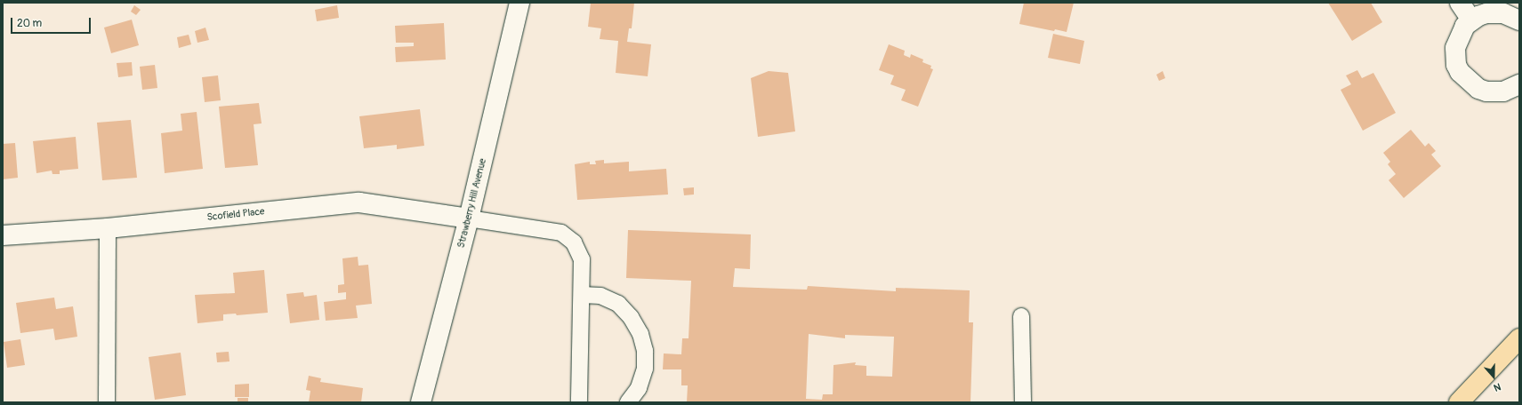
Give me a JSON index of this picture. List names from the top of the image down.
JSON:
{
  "streets": {
    "street": ["Strawberry Hill Avenue", "Scofield Place"]
  },
  "crossings": [
    ["Strawberry Hill Avenue", "Scofield Place"]
  ],
  "scale_bar": "20 m",
  "north": "bottom"
}
